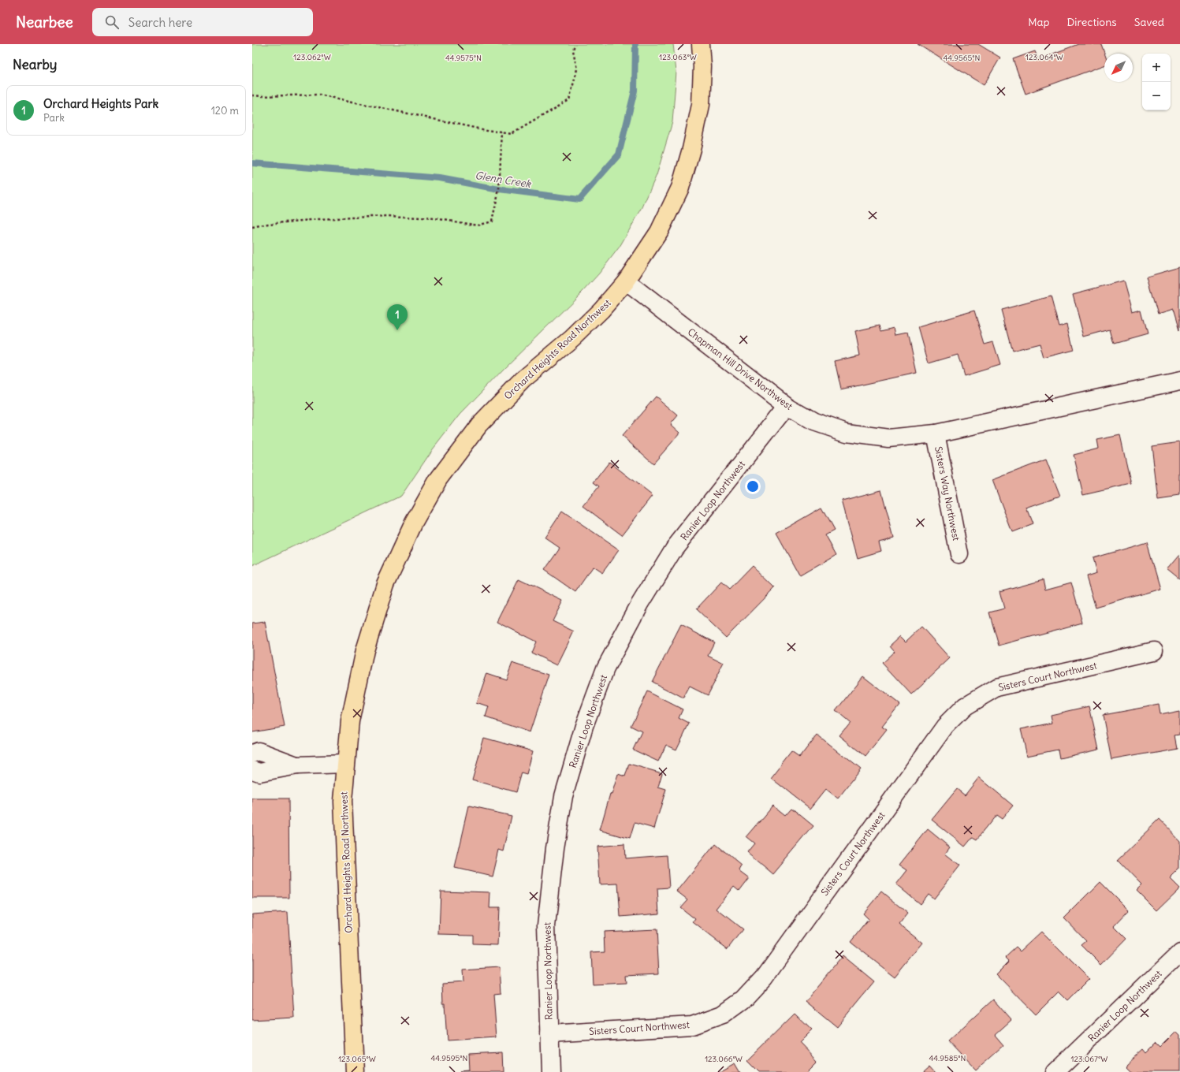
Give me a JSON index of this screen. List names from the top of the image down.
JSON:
{
  "streets": {
    "main road": ["Orchard Heights Road Northwest"],
    "street": [
      "Chapman Hill Drive Northwest",
      "Sisters Way Northwest",
      "Ranier Loop Northwest",
      "Sisters Court Northwest"
    ]
  },
  "crossings": [
    ["Orchard Heights Road Northwest", "Chapman Hill Drive Northwest"],
    ["Chapman Hill Drive Northwest", "Sisters Way Northwest"],
    ["Chapman Hill Drive Northwest", "Ranier Loop Northwest"],
    ["Ranier Loop Northwest", "Sisters Court Northwest"]
  ],
  "water": ["Glenn Creek"],
  "north": "bottom left",
  "page": {
    "header": "Nearbee",
    "search": "Search here",
    "nav": ["Map", "Directions", "Saved"],
    "heading": "Nearby",
    "map_buttons": ["+", "−"],
    "list": [
      {
        "mark": "1",
        "name": "Orchard Heights Park",
        "note": "Park",
        "value": "120 m"
      }
    ],
    "pins": "1"
  },
  "coordinates": [
    "123.062°W",
    "123.063°W",
    "123.064°W",
    "44.9575°N",
    "44.9565°N",
    "44.9595°N",
    "44.9585°N",
    "123.065°W",
    "123.066°W",
    "123.067°W"
  ]
}
